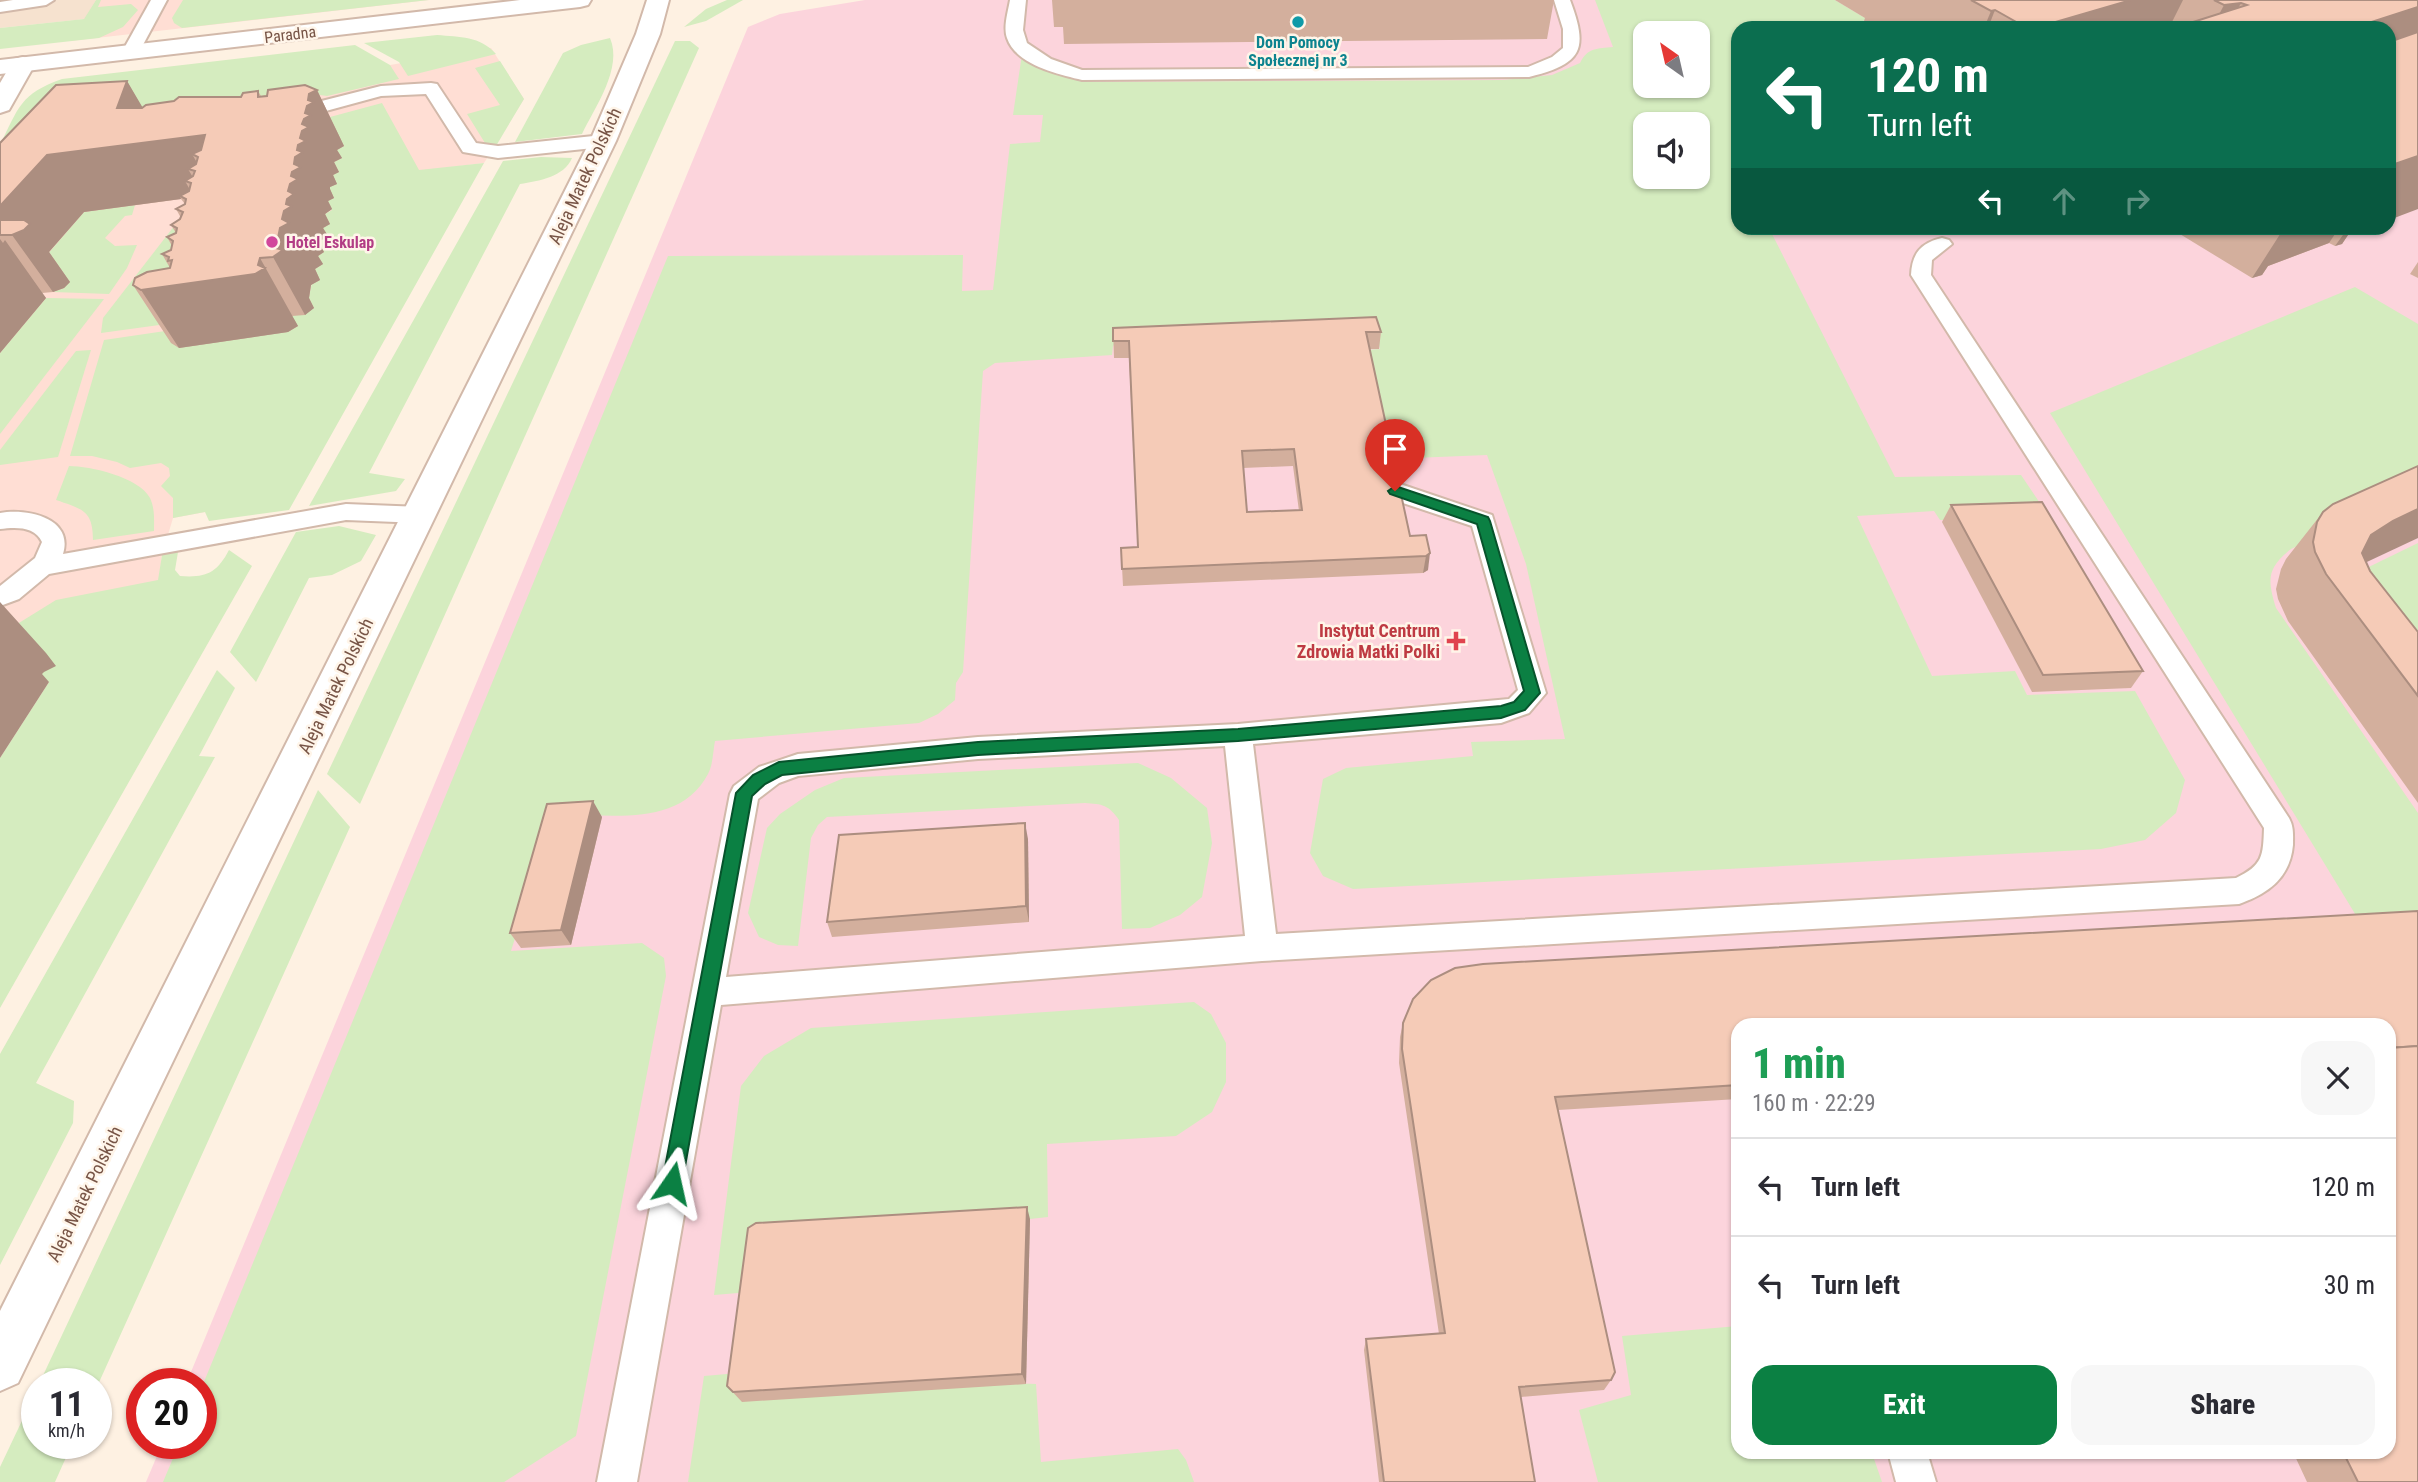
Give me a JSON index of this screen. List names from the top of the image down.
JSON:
{
  "streets": {
    "street": ["Paradna", "Aleja Matek Polskich"]
  },
  "places": {
    "other": ["Dom Pomocy Społecznej nr 3", "Hotel Eskulap"],
    "health": ["Instytut Centrum Zdrowia Matki Polki"]
  },
  "north": "top left",
  "page": {
    "turn": ["120 m", "Turn left"],
    "heading": ["1 min", "160 m · 22:29"],
    "list": [
      {
        "name": "Turn left",
        "value": "120 m"
      },
      {
        "name": "Turn left",
        "value": "30 m"
      }
    ],
    "buttons": ["Exit", "Share"],
    "speed": "11 km/h",
    "limit": "20"
  }
}
